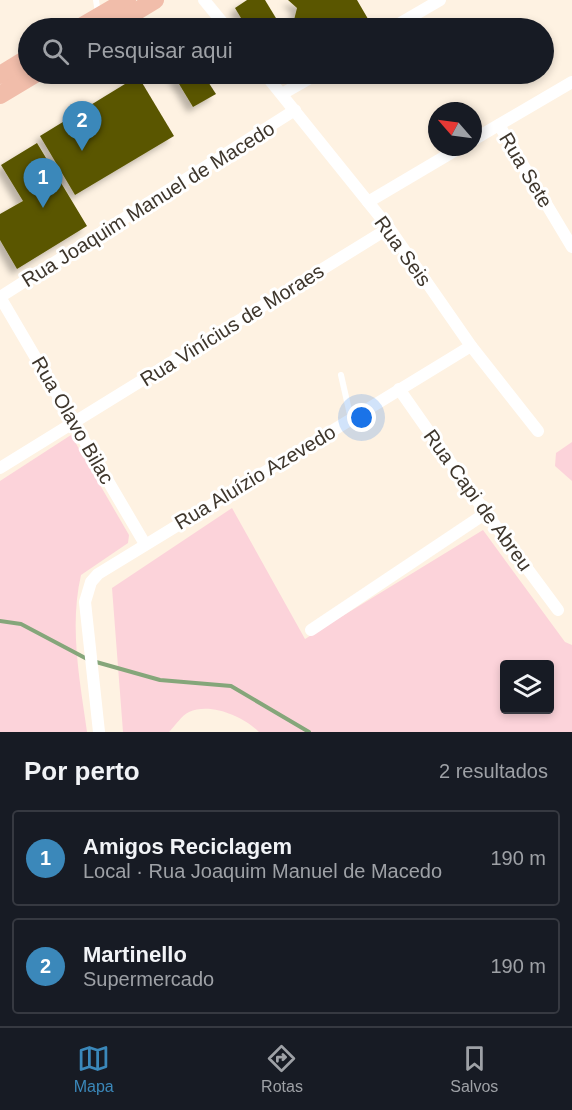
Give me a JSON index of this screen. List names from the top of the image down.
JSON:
{
  "streets": {
    "street": [
      "Rua Sete",
      "Rua Joaquim Manuel de Macedo",
      "Rua Seis",
      "Rua Vinícius de Moraes",
      "Rua Olavo Bilac",
      "Rua Aluízio Azevedo",
      "Rua Capi de Abreu"
    ]
  },
  "crossings": [
    ["Rua Joaquim Manuel de Macedo", "Rua Seis"],
    ["Rua Joaquim Manuel de Macedo", "Rua Olavo Bilac"],
    ["Rua Seis", "Rua Vinícius de Moraes"],
    ["Rua Seis", "Rua Aluízio Azevedo"],
    ["Rua Vinícius de Moraes", "Rua Olavo Bilac"],
    ["Rua Olavo Bilac", "Rua Aluízio Azevedo"],
    ["Rua Aluízio Azevedo", "Rua Capi de Abreu"]
  ],
  "north": "top left",
  "page": {
    "search": "Pesquisar aqui",
    "pins": ["2", "1"],
    "heading": ["Por perto", "2 resultados"],
    "list": [
      {
        "mark": "1",
        "name": "Amigos Reciclagem",
        "note": "Local · Rua Joaquim Manuel de Macedo",
        "value": "190 m"
      },
      {
        "mark": "2",
        "name": "Martinello",
        "note": "Supermercado",
        "value": "190 m"
      }
    ],
    "nav": ["Mapa", "Rotas", "Salvos"]
  }
}
